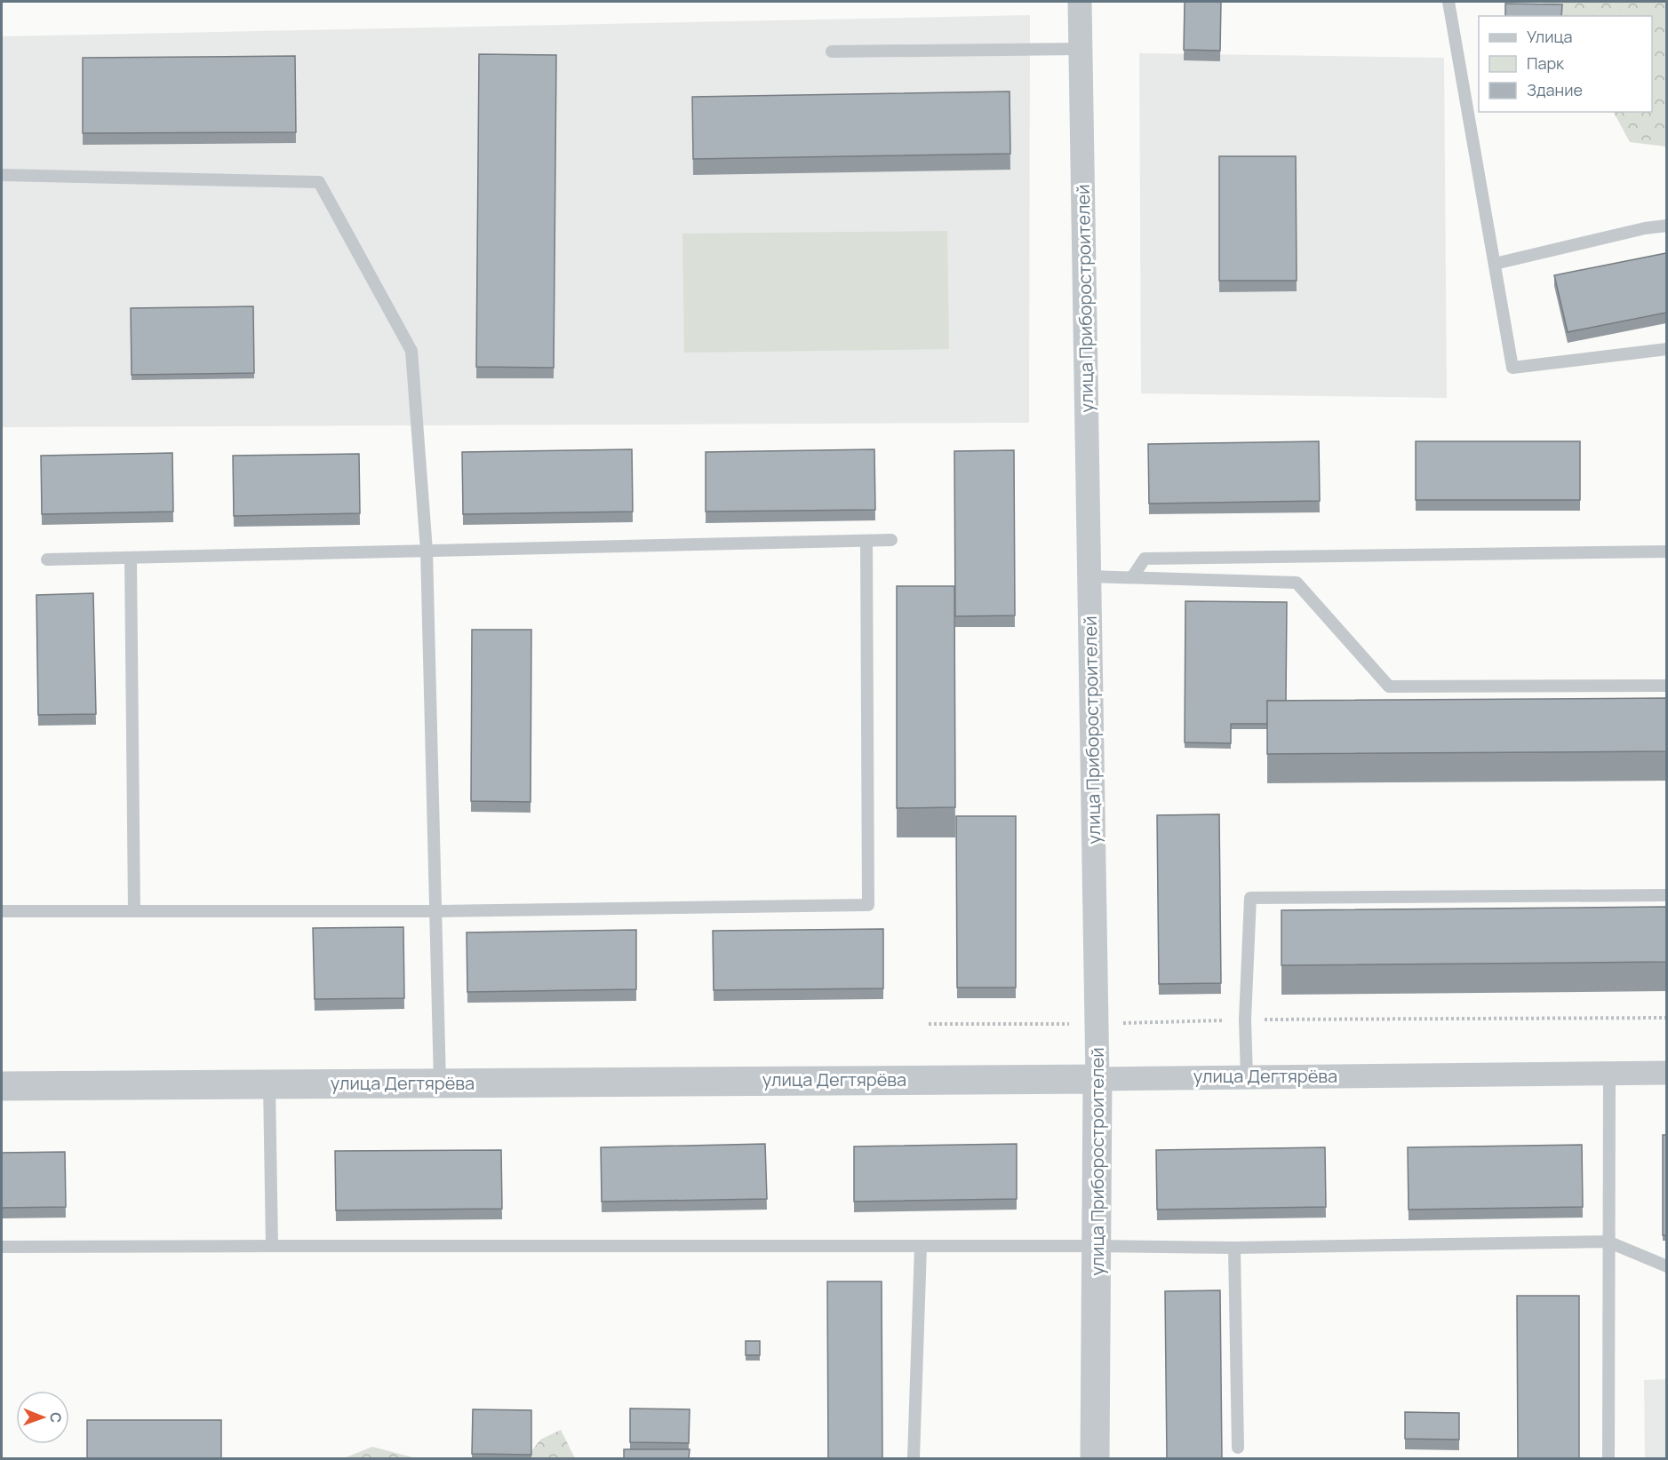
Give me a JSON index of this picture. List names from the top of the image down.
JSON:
{
  "streets": {
    "street": ["улица Приборостроителей", "улица Дегтярёва"]
  },
  "crossings": [
    ["улица Приборостроителей", "улица Дегтярёва"]
  ],
  "legend": ["Улица", "Парк", "Здание"],
  "north": "right"
}
